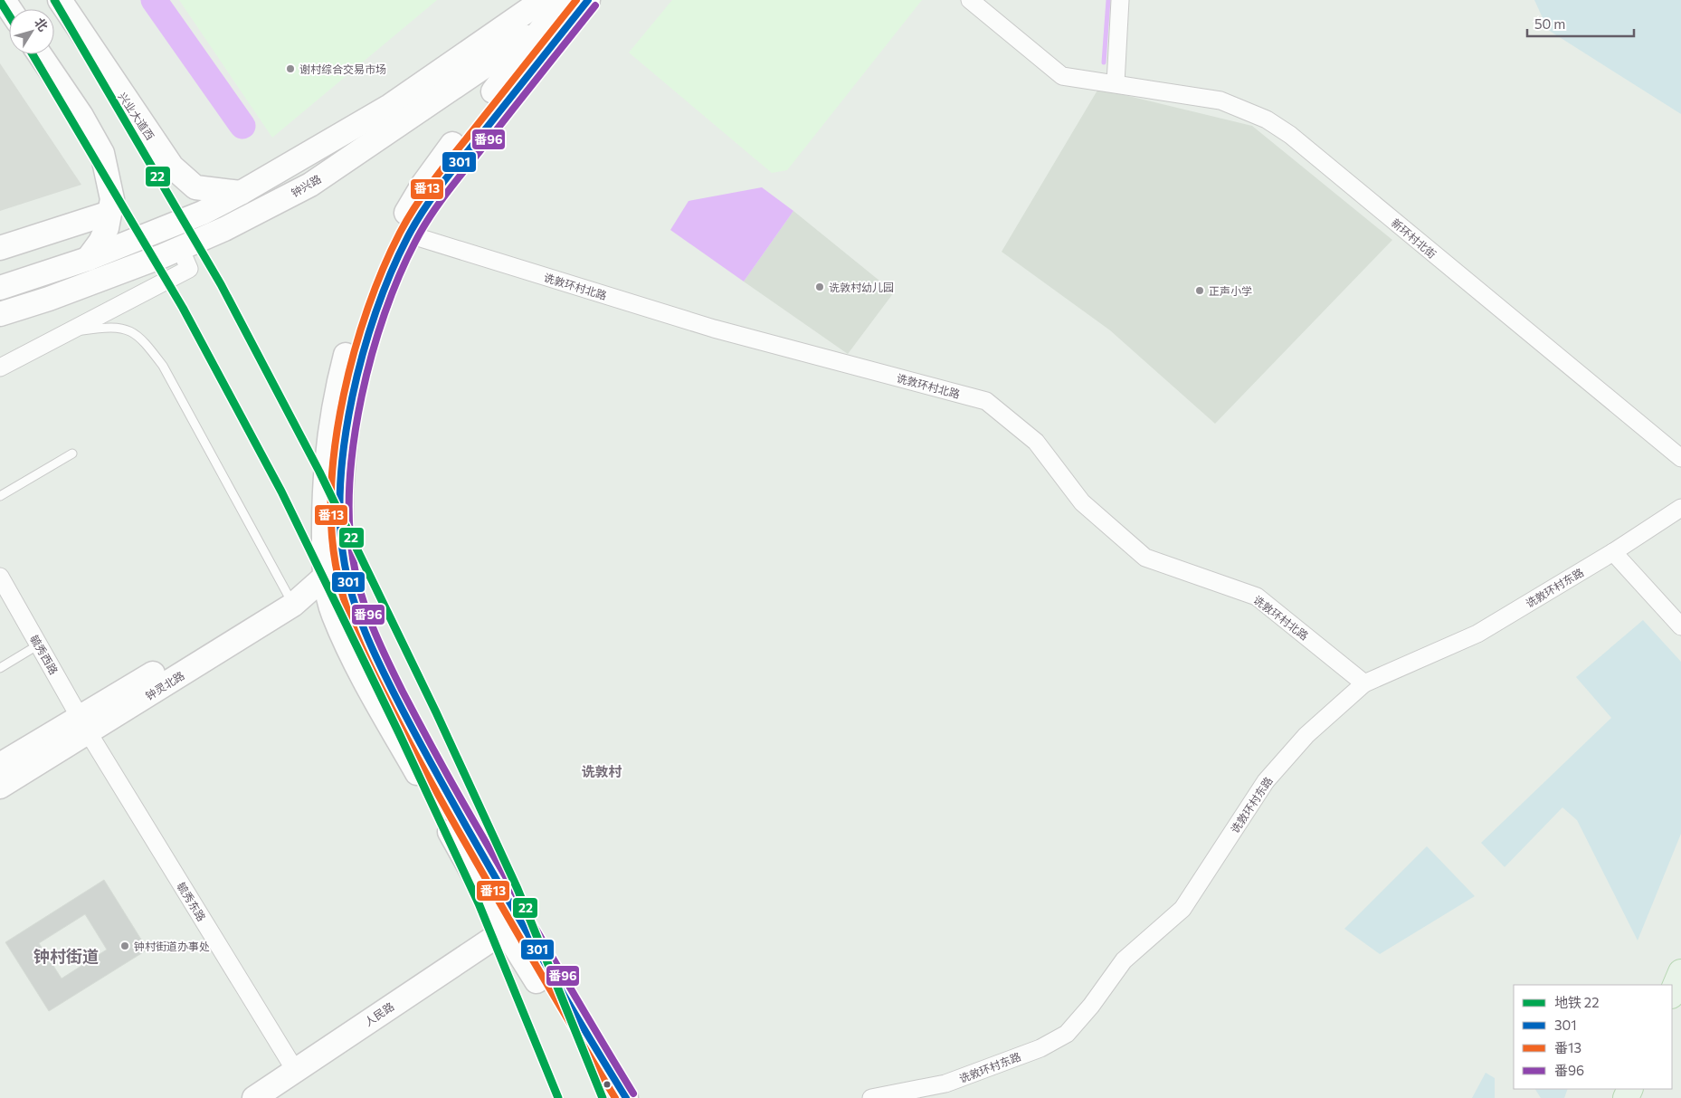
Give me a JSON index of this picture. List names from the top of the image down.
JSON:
{
  "streets": {
    "main road": [
      "兴业大道西",
      "钟兴路",
      "钟灵北路",
      "人民路"
    ],
    "street": [
      "新环村北街",
      "诜敦环村北路",
      "诜敦环村东路",
      "毓秀西路",
      "毓秀东路"
    ]
  },
  "crossings": [
    ["兴业大道西", "钟兴路"],
    ["诜敦环村北路", "诜敦环村东路"],
    ["毓秀西路", "钟灵北路"],
    ["毓秀西路", "毓秀东路"],
    ["钟灵北路", "毓秀东路"],
    ["毓秀东路", "人民路"]
  ],
  "districts": ["诜敦村", "钟村街道"],
  "places": [
    "谢村综合交易市场",
    "诜敦村幼儿园",
    "正声小学",
    "钟村街道办事处"
  ],
  "lines": [
    "metro line 22",
    "transit line 301",
    "transit line 番13",
    "transit line 番96"
  ],
  "legend": [
    "地铁 22",
    "301",
    "番13",
    "番96"
  ],
  "scale_bar": "50 m",
  "north": "top right"
}
